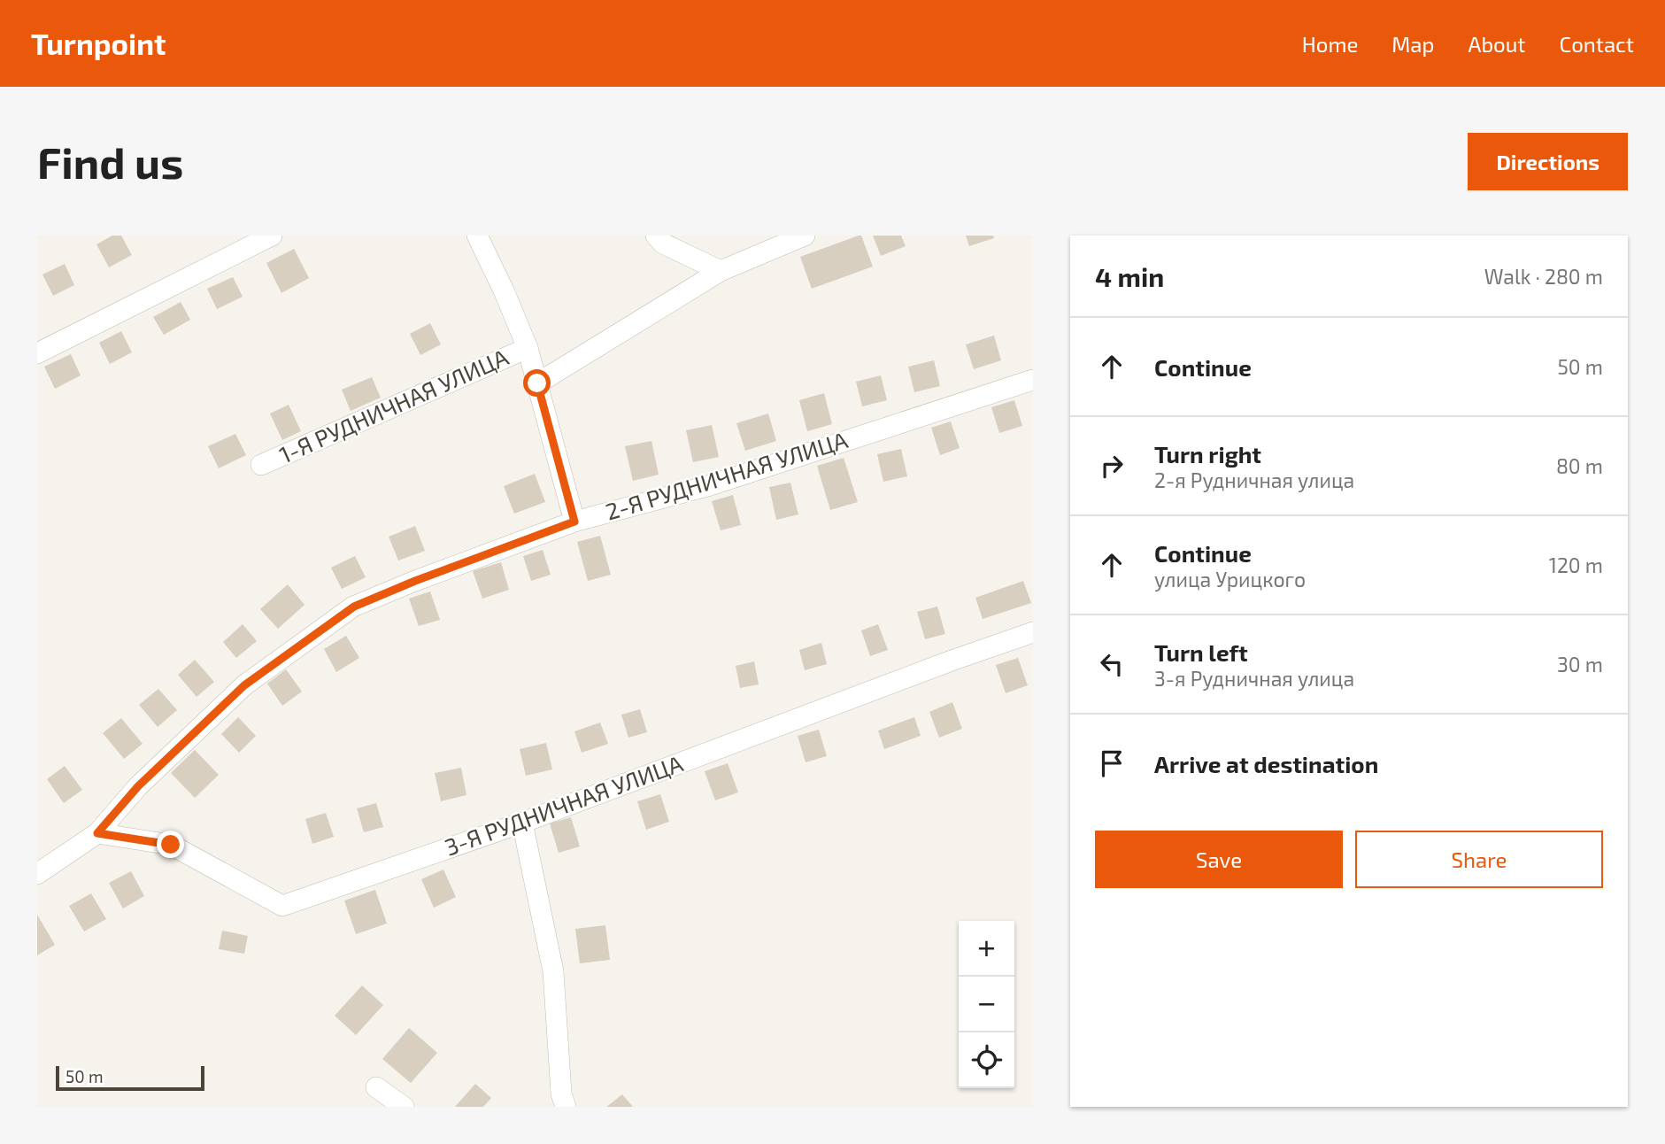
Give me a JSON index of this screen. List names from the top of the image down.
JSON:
{
  "streets": {
    "street": ["1-Я РУДНИЧНАЯ УЛИЦА", "2-Я РУДНИЧНАЯ УЛИЦА", "3-Я РУДНИЧНАЯ УЛИЦА"]
  },
  "crossings": [
    ["2-Я РУДНИЧНАЯ УЛИЦА", "3-Я РУДНИЧНАЯ УЛИЦА"]
  ],
  "scale_bar": "50 m",
  "page": {
    "header": "Turnpoint",
    "nav": [
      "Home",
      "Map",
      "About",
      "Contact"
    ],
    "buttons": [
      "Directions",
      ["Save", "Share"]
    ],
    "title": "Find us",
    "heading": ["4 min", "Walk · 280 m"],
    "list": [
      ["Continue", "50 m"],
      ["Turn right", "2-я Рудничная улица", "80 m"],
      ["Continue", "улица Урицкого", "120 m"],
      ["Turn left", "3-я Рудничная улица", "30 m"],
      "Arrive at destination"
    ],
    "map_buttons": ["+", "−"],
    "scale": "50 m"
  }
}
